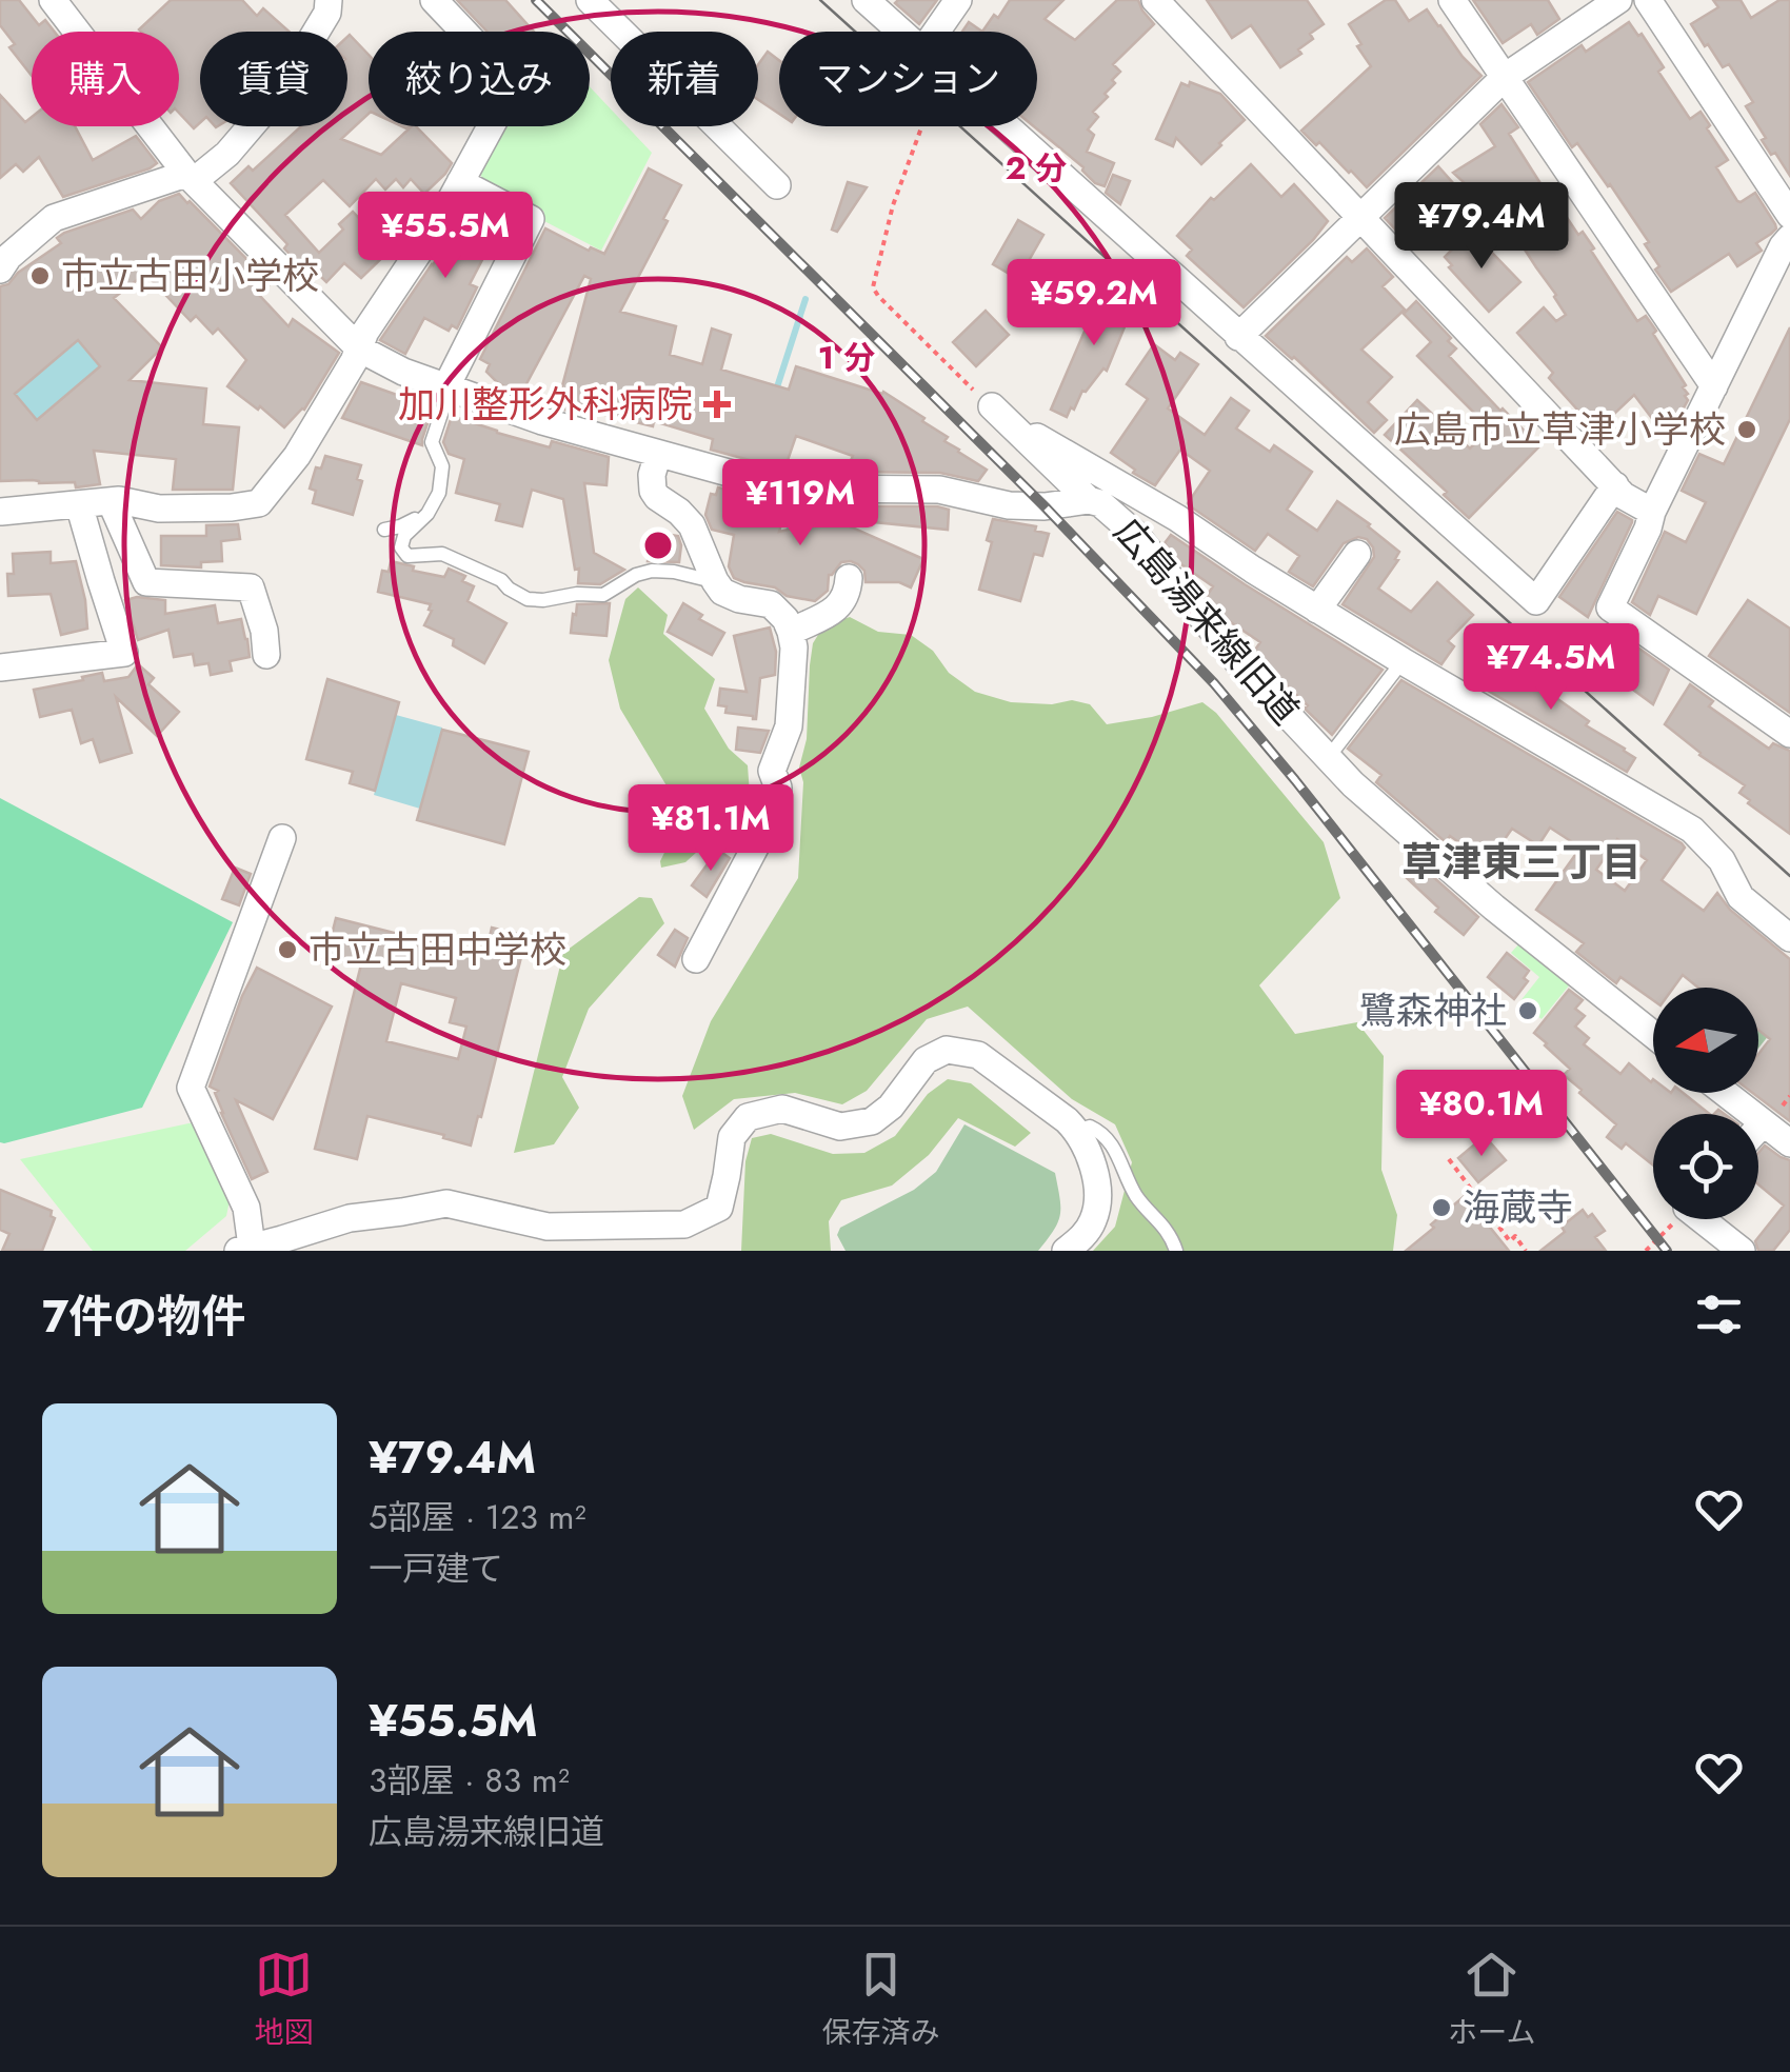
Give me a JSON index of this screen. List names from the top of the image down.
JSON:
{
  "streets": {
    "street": ["広島湯来線旧道"]
  },
  "districts": ["草津東三丁目"],
  "places": {
    "other": [
      "市立古田小学校",
      "広島市立草津小学校",
      "市立古田中学校",
      "鷺森神社",
      "海蔵寺"
    ],
    "health": ["加川整形外科病院"]
  },
  "north": "left",
  "page": {
    "chip": [
      "購入",
      "賃貸",
      "絞り込み",
      "新着",
      "マンション"
    ],
    "price": [
      "¥79.4M",
      "¥55.5M",
      "¥59.2M",
      "¥119M",
      "¥74.5M",
      "¥81.1M",
      "¥80.1M"
    ],
    "heading": "7件の物件",
    "list": [
      {
        "name": "¥79.4M",
        "note": "5部屋 · 123 m² · 一戸建て"
      },
      {
        "name": "¥55.5M",
        "note": "3部屋 · 83 m² · 広島湯来線旧道"
      }
    ],
    "tabs": ["地図", "保存済み", "ホーム"]
  },
  "rings": ["2 分", "1 分"]
}
